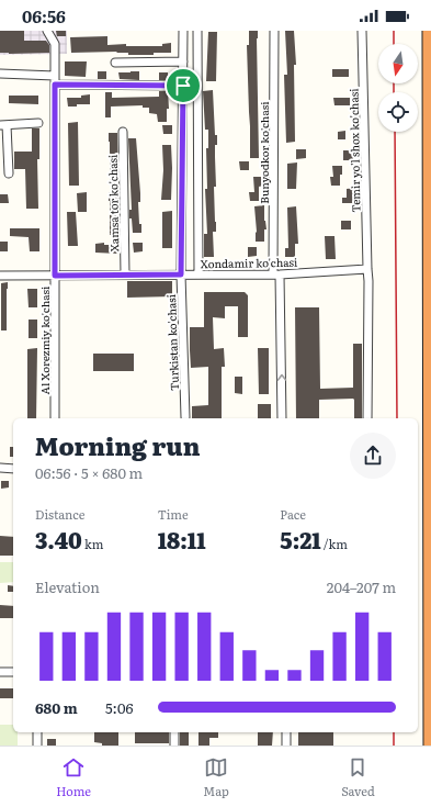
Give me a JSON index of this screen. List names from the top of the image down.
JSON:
{
  "streets": {
    "street": [
      "Temir yo'l shox ko'chasi",
      "Bunyodkor ko'chasi",
      "Xamsa tor ko'chasi",
      "Xondamir ko'chasi",
      "Al Xorezmiy ko'chasi",
      "Turkistan ko'chasi"
    ]
  },
  "crossings": [
    ["Temir yo'l shox ko'chasi", "Xondamir ko'chasi"],
    ["Bunyodkor ko'chasi", "Xondamir ko'chasi"],
    ["Xamsa tor ko'chasi", "Xondamir ko'chasi"],
    ["Xondamir ko'chasi", "Al Xorezmiy ko'chasi"],
    ["Xondamir ko'chasi", "Turkistan ko'chasi"]
  ],
  "one_way": ["Bunyodkor ko'chasi"],
  "north": "bottom",
  "page": {
    "status": "06:56",
    "heading": ["Morning run", "06:56 · 5 × 680 m"],
    "stats": [
      ["Distance", "3.40 km"],
      ["Time", "18:11"],
      ["Pace", "5:21 /km"]
    ],
    "chart": ["Elevation", "204–207 m"],
    "list": [
      {
        "name": "680 m",
        "note": "5:06"
      }
    ],
    "tabs": ["Home", "Map", "Saved"]
  }
}
